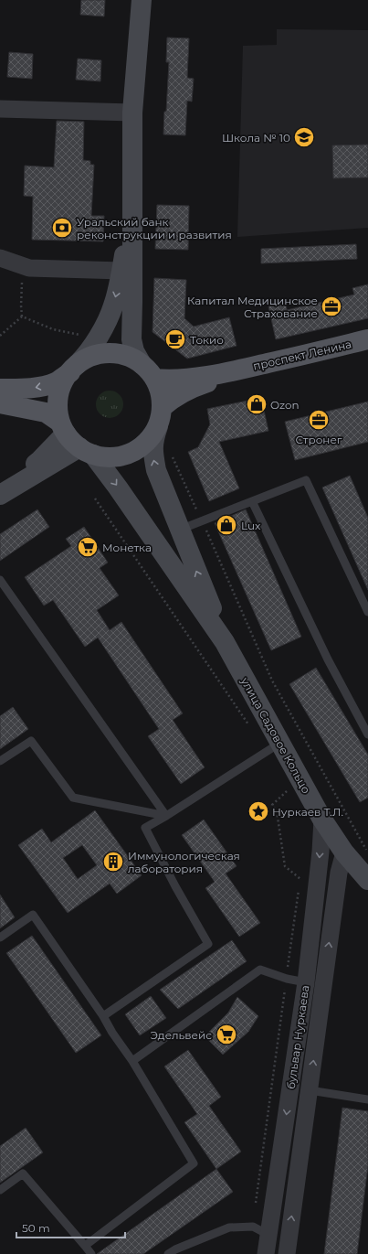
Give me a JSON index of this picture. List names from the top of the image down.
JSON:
{
  "streets": {
    "main road": ["проспект Ленина", "улица Садовое Кольцо"],
    "street": ["бульвар Нуркаева"]
  },
  "crossings": [
    ["проспект Ленина", "улица Садовое Кольцо"],
    ["улица Садовое Кольцо", "бульвар Нуркаева"]
  ],
  "places": {
    "school or university": ["Школа № 10"],
    "bank": ["Уральский банк реконструкции и развития"],
    "office": ["Капитал Медицинское Страхование", "Стронег"],
    "cafe": ["Токио"],
    "shop": ["Ozon", "Lux"],
    "supermarket": ["Монетка", "Эдельвейс"],
    "place": ["Нуркаев Т.Л."],
    "building": ["Иммунологическая лаборатория"]
  },
  "scale_bar": "50 m"
}
